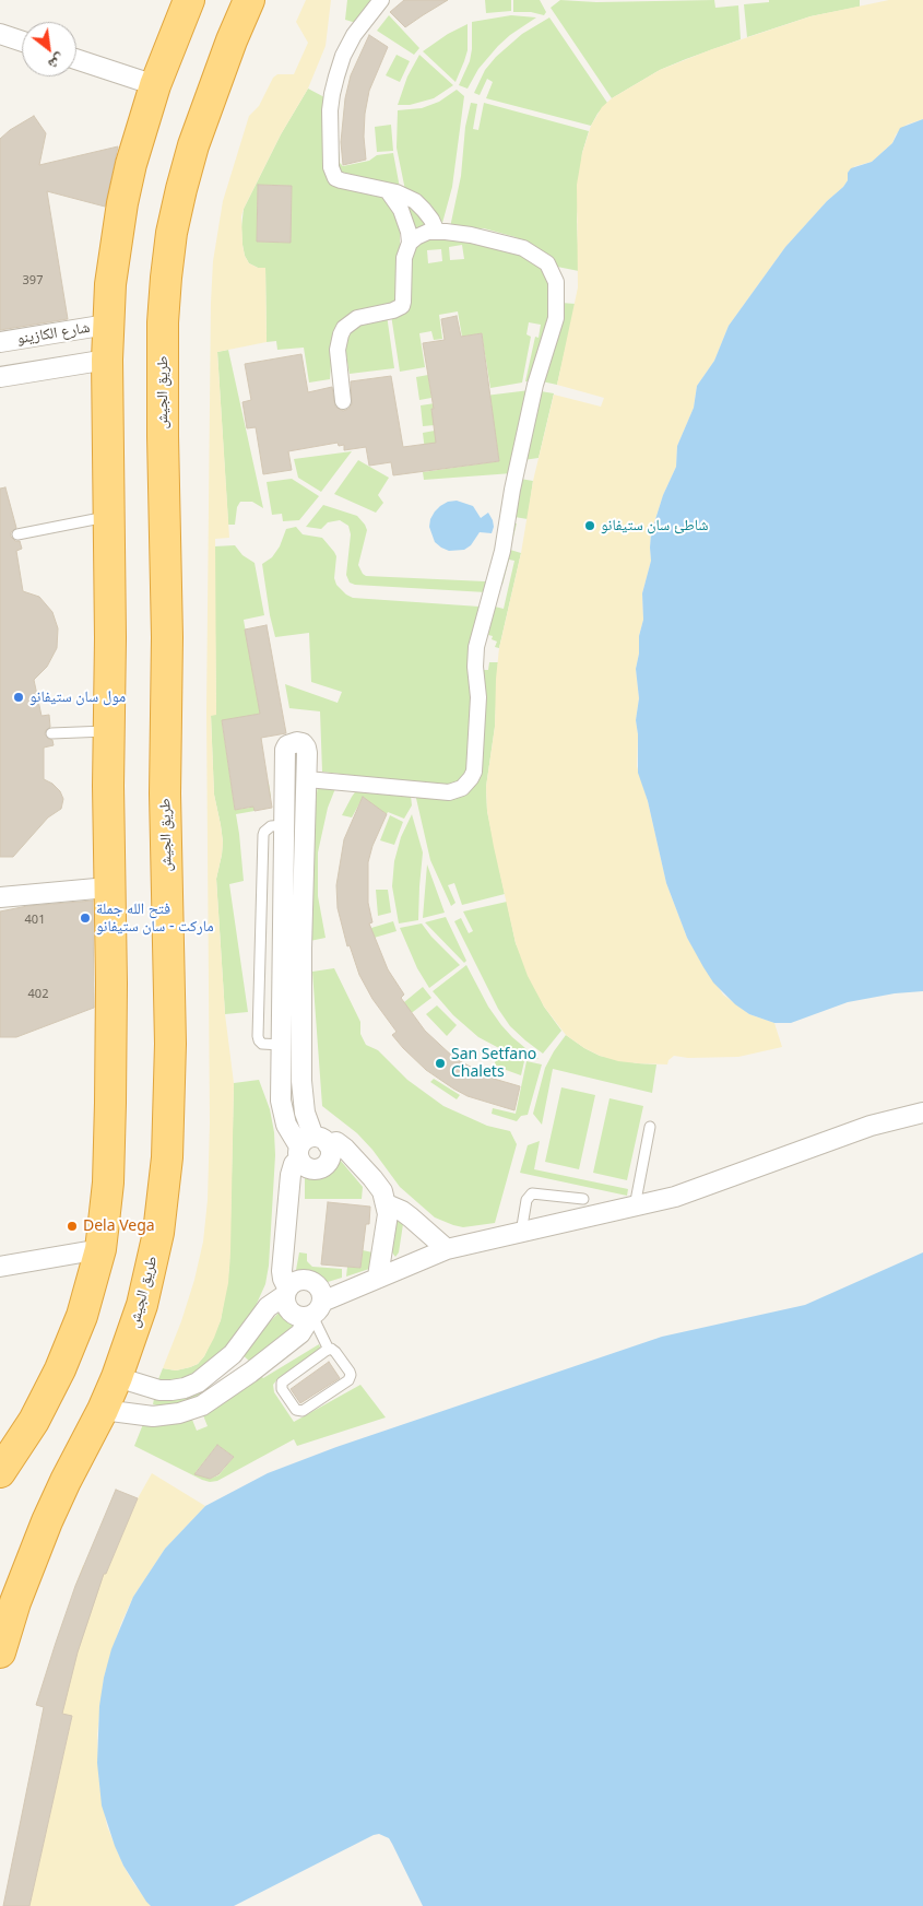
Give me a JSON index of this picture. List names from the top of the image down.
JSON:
{
  "streets": {
    "highway": ["طريق الجيش"],
    "street": ["شارع الكازينو"]
  },
  "places": [
    "شاطئ سان ستيفانو",
    "مول سان ستيفانو",
    "فتح الله جملة ماركت - سان ستيفانو",
    "San Setfano Chalets",
    "Dela Vega"
  ],
  "house_numbers": ["397", "401", "402"],
  "north": "bottom right"
}
